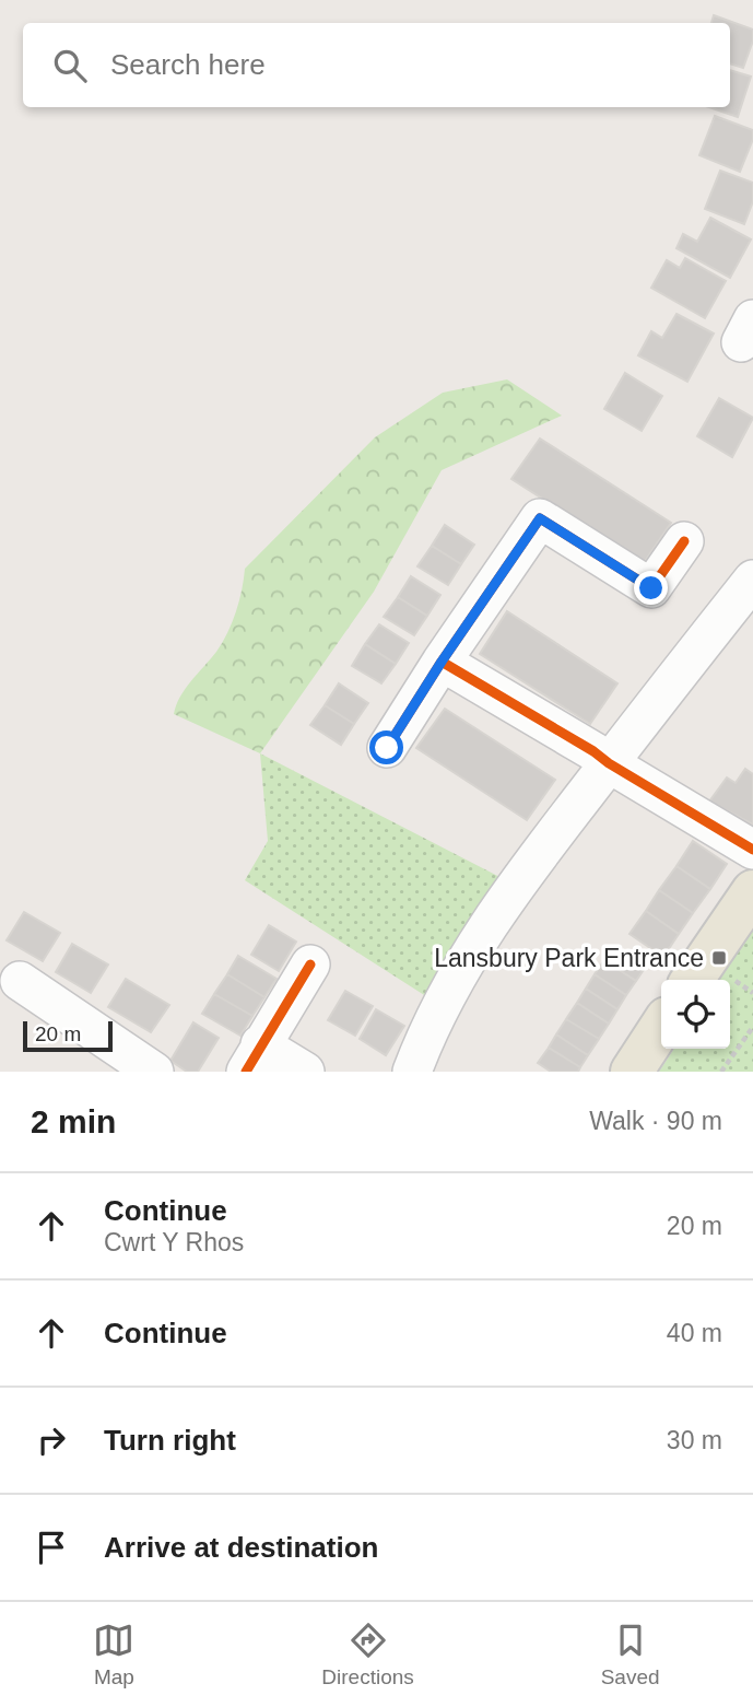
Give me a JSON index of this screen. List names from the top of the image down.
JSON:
{
  "places": {
    "transit": ["Lansbury Park Entrance"]
  },
  "scale_bar": "20 m",
  "page": {
    "search": "Search here",
    "scale": "20 m",
    "heading": ["2 min", "Walk · 90 m"],
    "list": [
      ["Continue", "Cwrt Y Rhos", "20 m"],
      ["Continue", "40 m"],
      ["Turn right", "30 m"],
      "Arrive at destination"
    ],
    "nav": ["Map", "Directions", "Saved"]
  }
}
